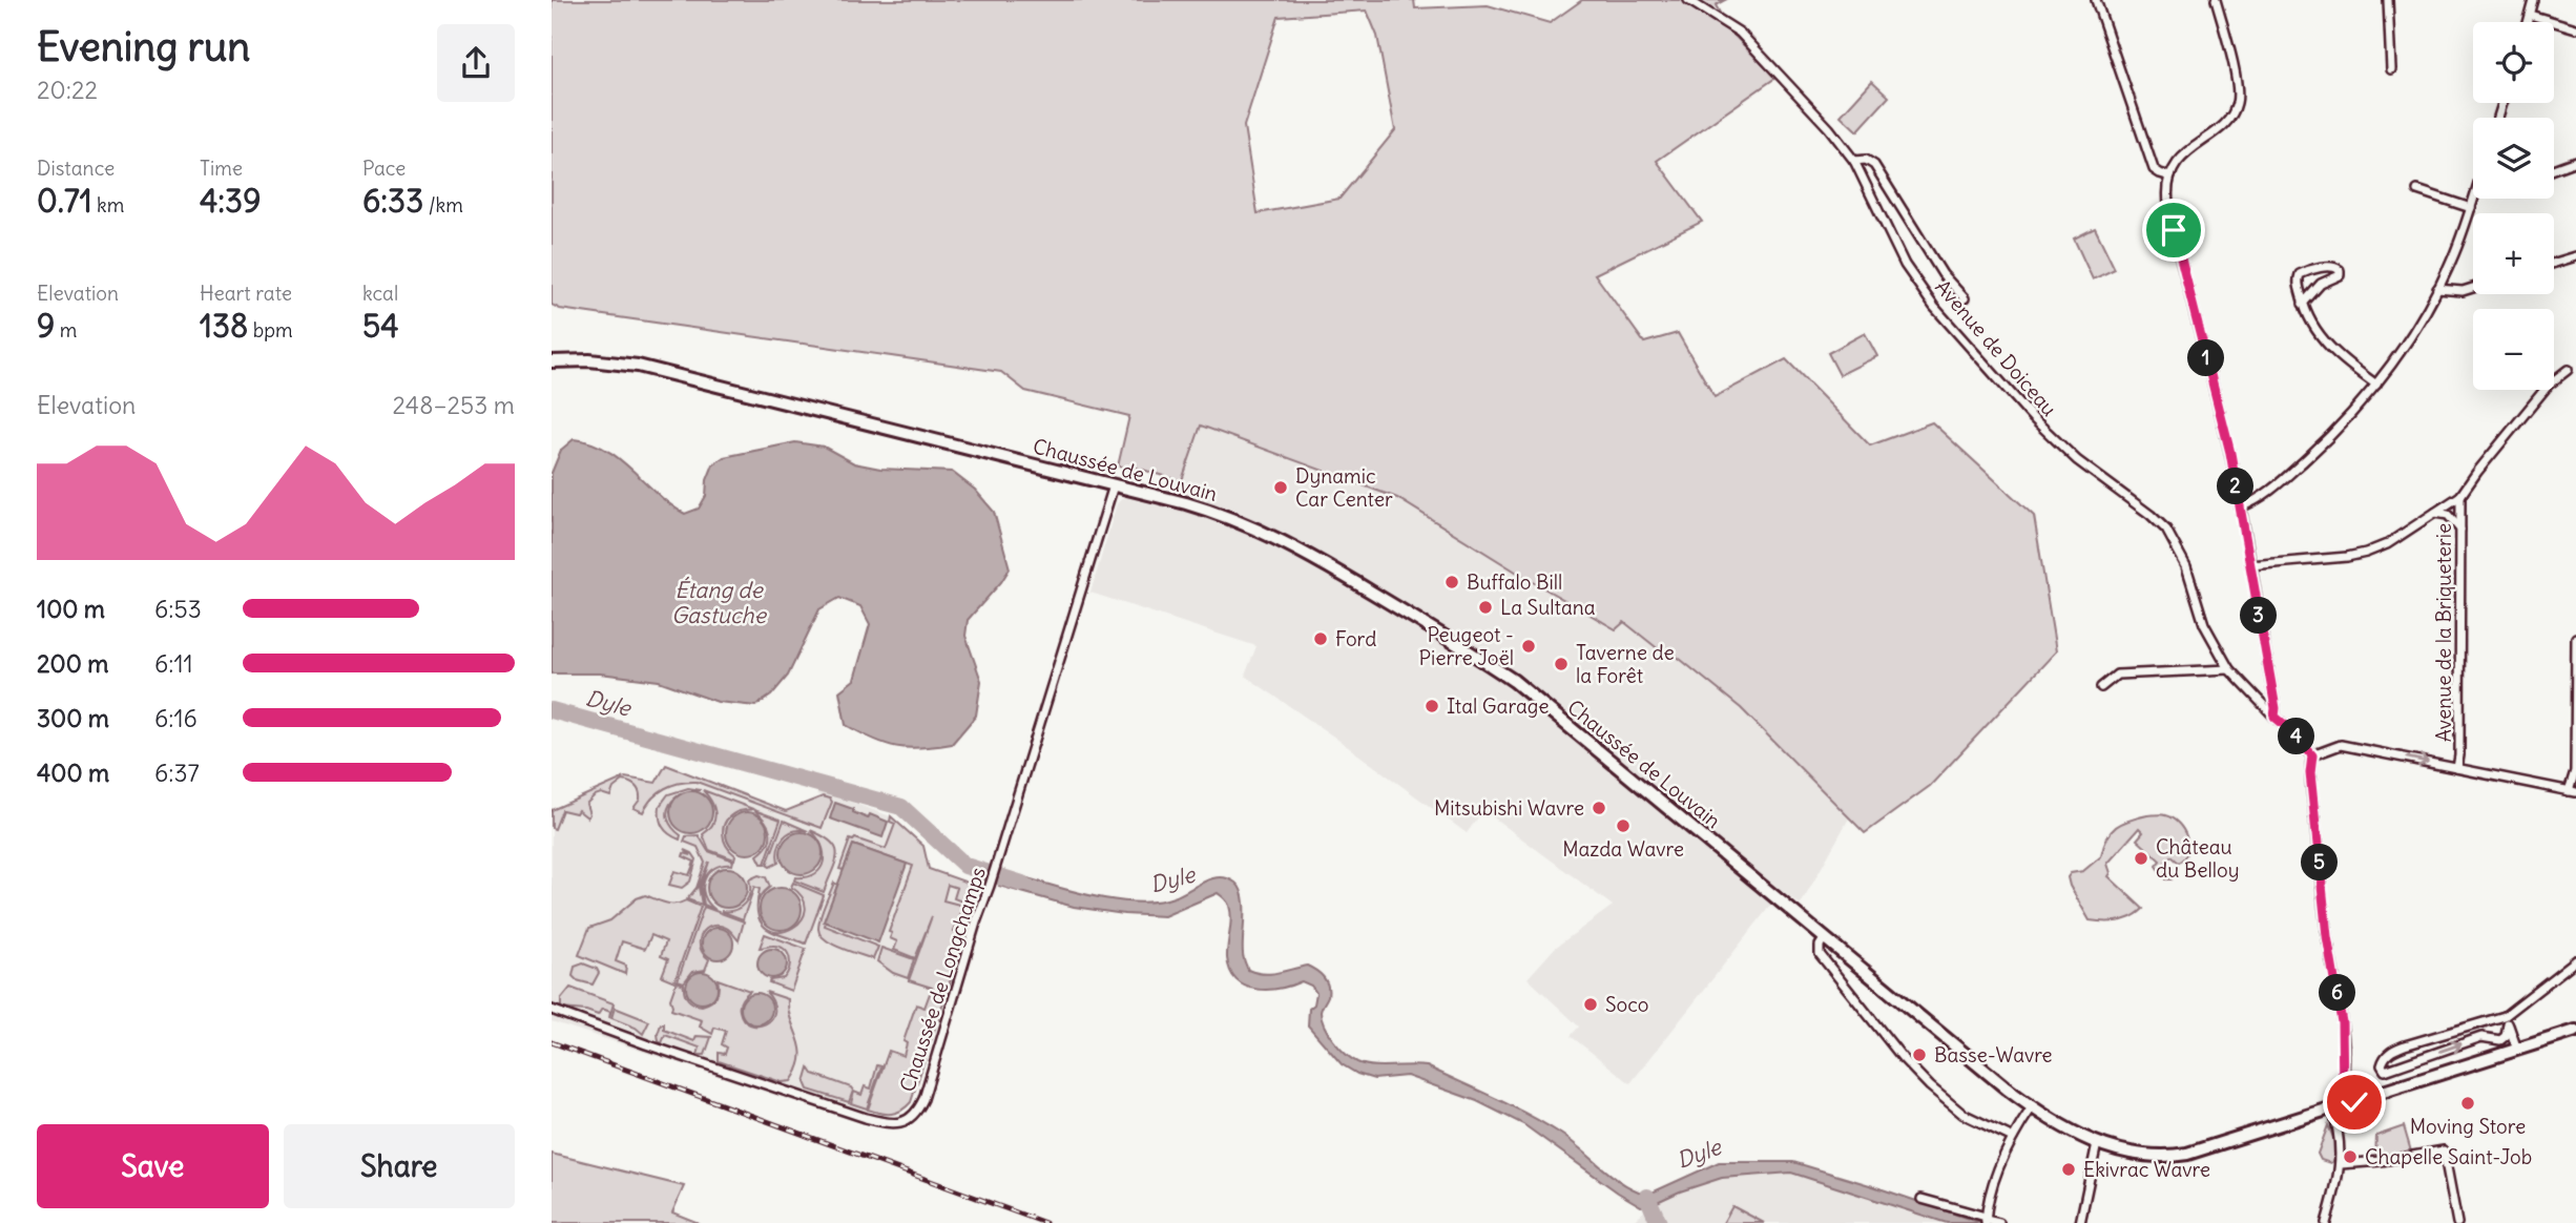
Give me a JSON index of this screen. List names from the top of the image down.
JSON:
{
  "streets": {
    "main road": ["Chaussée de Louvain"],
    "street": ["Avenue de Doiceau", "Avenue de la Briqueterie", "Chaussée de Longchamps"]
  },
  "crossings": [
    ["Chaussée de Louvain", "Chaussée de Longchamps"]
  ],
  "water": ["Étang de Gastuche", "Dyle"],
  "places": [
    "Dynamic Car Center",
    "Buffalo Bill",
    "La Sultana",
    "Ford",
    "Peugeot - Pierre Joël",
    "Taverne de la Forêt",
    "Ital Garage",
    "Mitsubishi Wavre",
    "Mazda Wavre",
    "Château du Belloy",
    "Soco",
    "Basse-Wavre",
    "Moving Store",
    "Chapelle Saint-Job",
    "Ekivrac Wavre"
  ],
  "page": {
    "heading": ["Evening run", "20:22"],
    "map_buttons": ["+", "−"],
    "stats": [
      ["Distance", "0.71 km"],
      ["Time", "4:39"],
      ["Pace", "6:33 /km"],
      ["Elevation", "9 m"],
      ["Heart rate", "138 bpm"],
      ["kcal", "54"]
    ],
    "pins": [
      "1",
      "2",
      "3",
      "4",
      "5",
      "6"
    ],
    "chart": ["Elevation", "248–253 m"],
    "list": [
      {
        "name": "100 m",
        "note": "6:53"
      },
      {
        "name": "200 m",
        "note": "6:11"
      },
      {
        "name": "300 m",
        "note": "6:16"
      },
      {
        "name": "400 m",
        "note": "6:37"
      }
    ],
    "buttons": ["Save", "Share"]
  }
}
